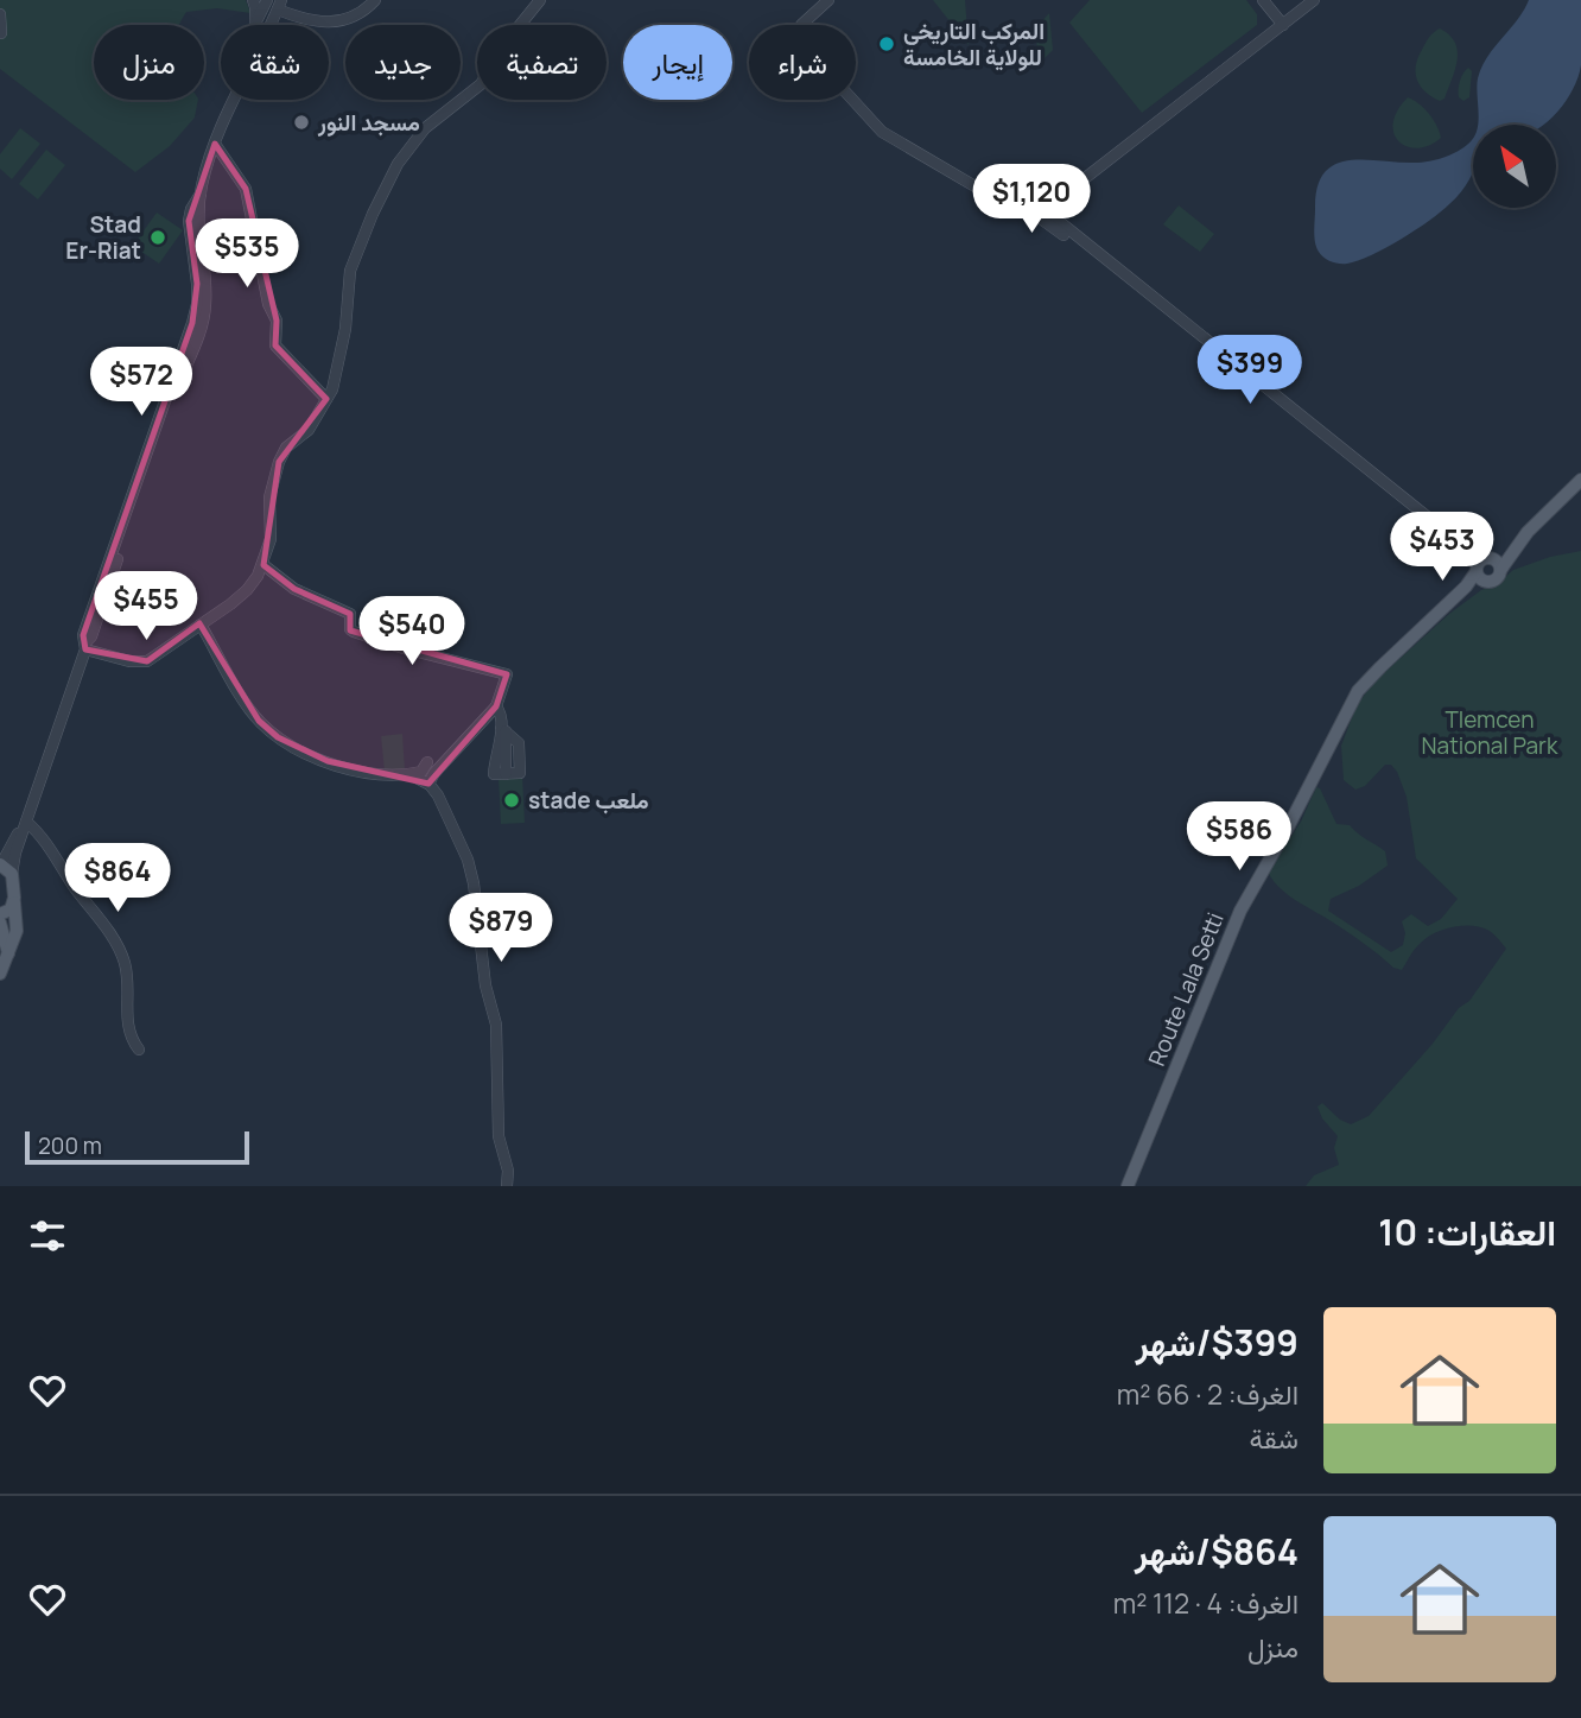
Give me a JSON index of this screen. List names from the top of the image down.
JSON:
{
  "streets": {
    "main road": ["Route Lala Setti"]
  },
  "parks": ["Tlemcen National Park"],
  "places": [
    "المركب التاريخي للولاية الخامسة",
    "مسجد النور",
    "Stad Er-Riat",
    "stade ملعب"
  ],
  "scale_bar": "200 m",
  "north": "top left",
  "page": {
    "chip": [
      "شراء",
      "إيجار",
      "تصفية",
      "جديد",
      "شقة",
      "منزل"
    ],
    "price": [
      "$1,120",
      "$535",
      "$399",
      "$572",
      "$453",
      "$455",
      "$540",
      "$586",
      "$864",
      "$879"
    ],
    "scale": "200 m",
    "heading": "العقارات: 10",
    "list": [
      {
        "name": "$399/شهر",
        "note": "الغرف: 2 · 66 m² · شقة"
      },
      {
        "name": "$864/شهر",
        "note": "الغرف: 4 · 112 m² · منزل"
      }
    ]
  }
}
